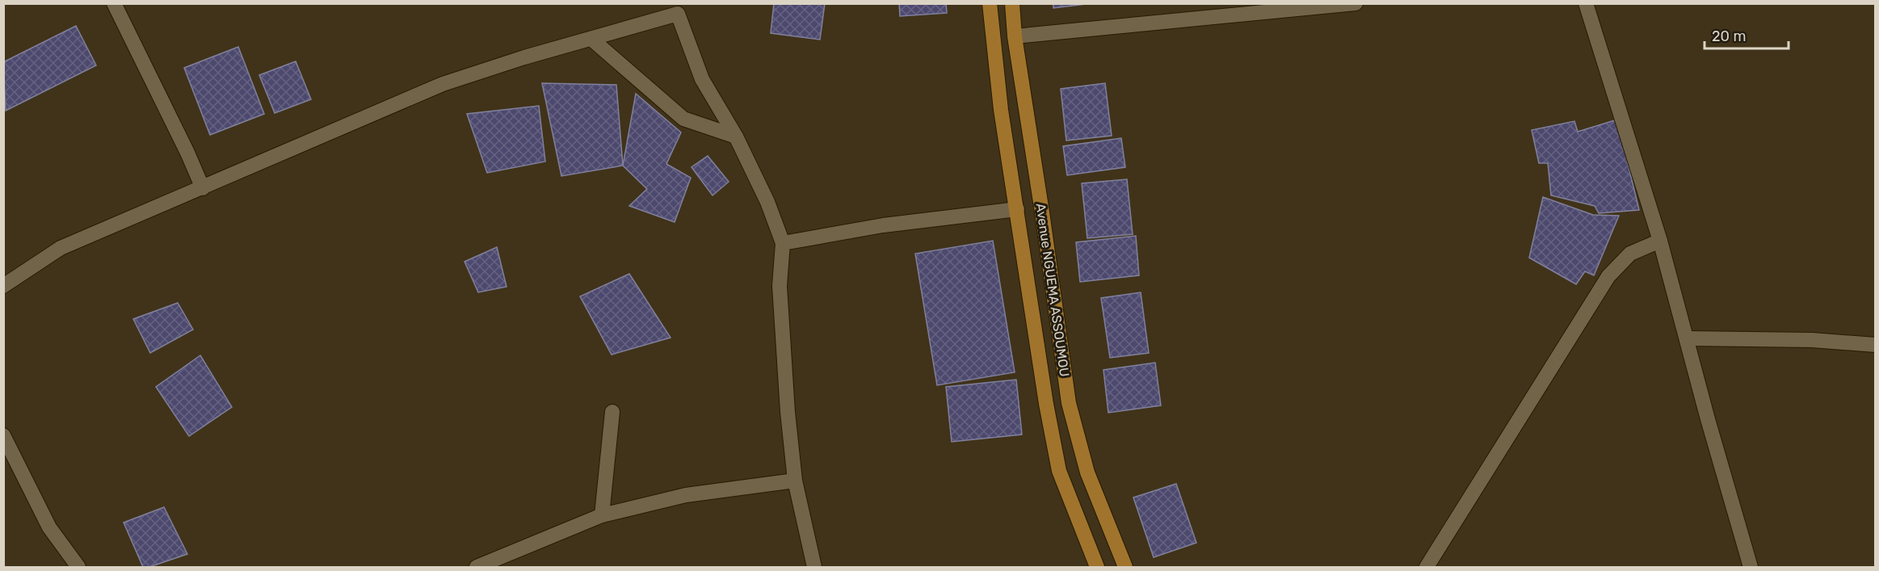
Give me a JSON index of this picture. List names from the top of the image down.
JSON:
{
  "streets": {
    "main road": ["Avenue NGUEMA ASSOUMOU"]
  },
  "scale_bar": "20 m"
}
